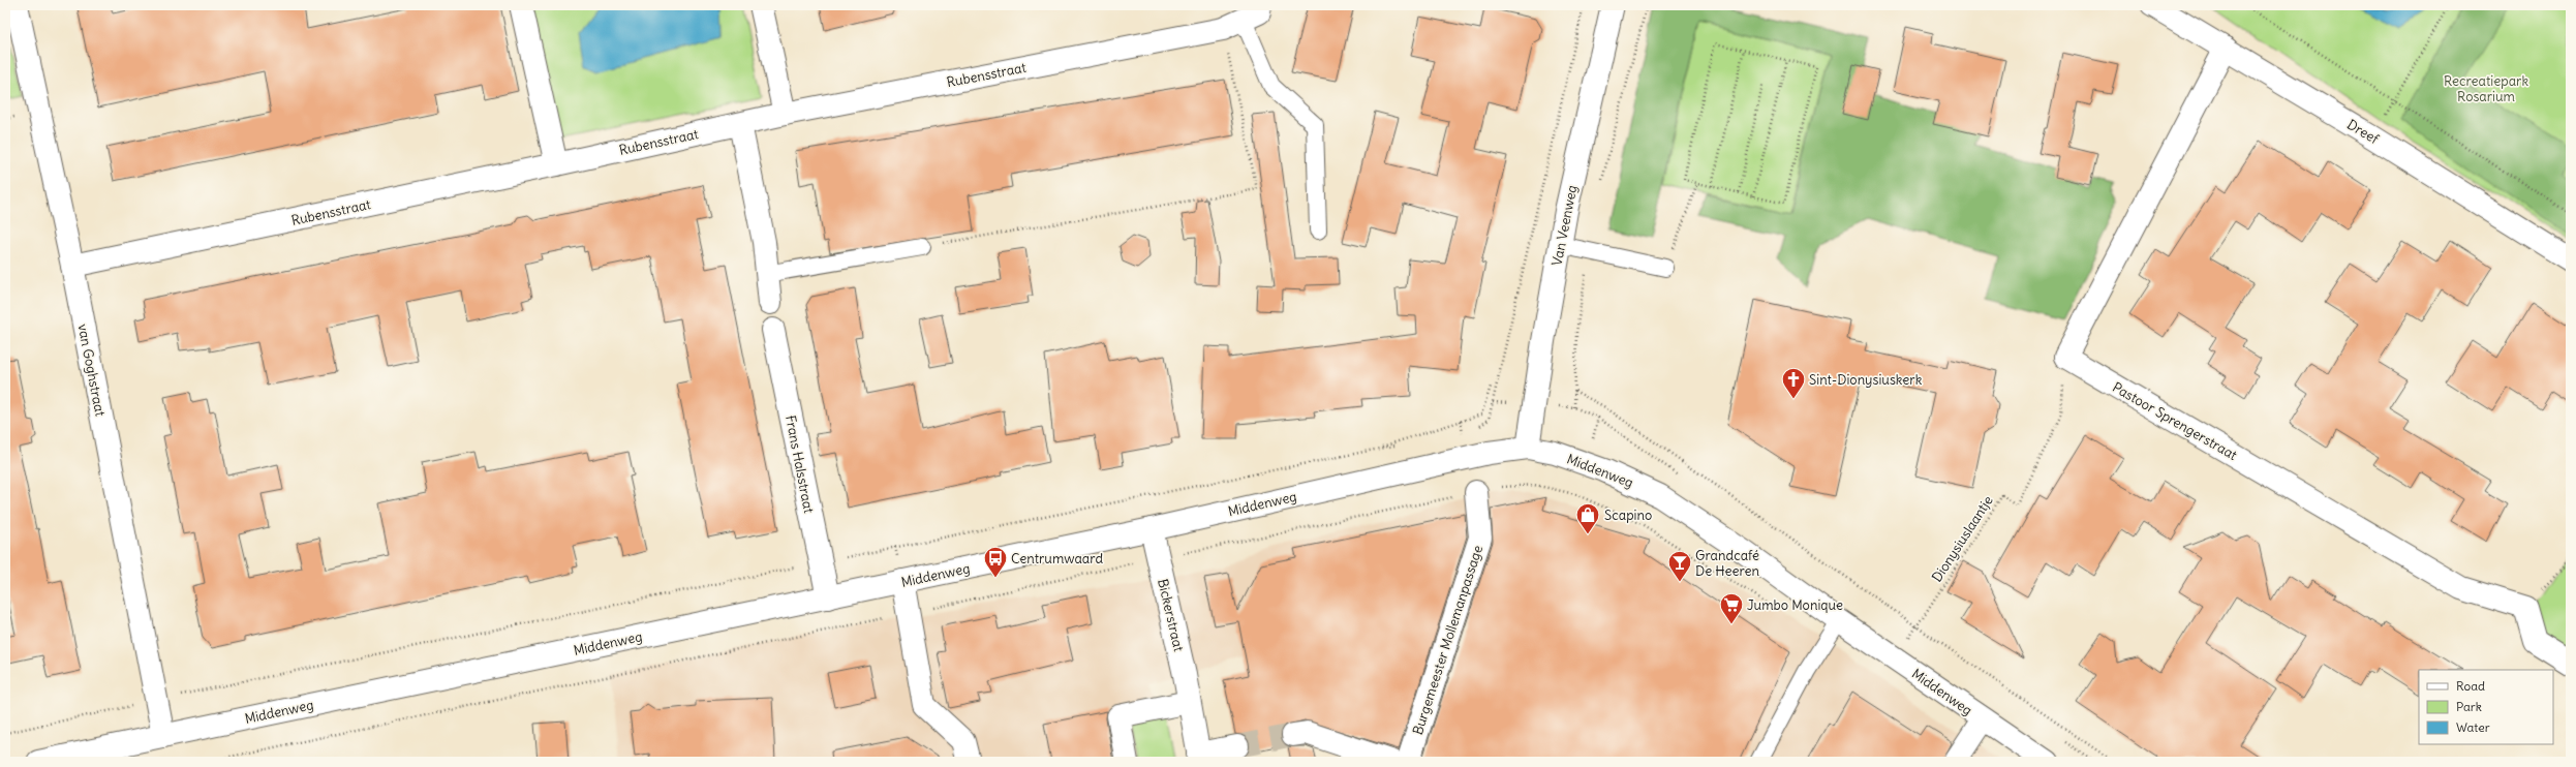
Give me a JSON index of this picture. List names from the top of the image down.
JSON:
{
  "streets": {
    "street": [
      "Rubensstraat",
      "Dreef",
      "Van Veenweg",
      "van Goghstraat",
      "Pastoor Sprengerstraat",
      "Frans Halsstraat",
      "Middenweg",
      "Bickerstraat",
      "Burgemeester Mollemanpassage"
    ],
    "path": ["Dionysiuslaantje"]
  },
  "crossings": [
    ["Rubensstraat", "van Goghstraat"],
    ["Van Veenweg", "Middenweg"],
    ["van Goghstraat", "Middenweg"],
    ["Pastoor Sprengerstraat", "Dionysiuslaantje"],
    ["Frans Halsstraat", "Middenweg"],
    ["Middenweg", "Bickerstraat"]
  ],
  "parks": ["Recreatiepark Rosarium"],
  "places": {
    "church": ["Sint-Dionysiuskerk"],
    "shop": ["Scapino"],
    "bus stop": ["Centrumwaard"],
    "bar": ["Grandcafé De Heeren"],
    "supermarket": ["Jumbo Monique"]
  },
  "legend": ["Road", "Park", "Water"]
}
